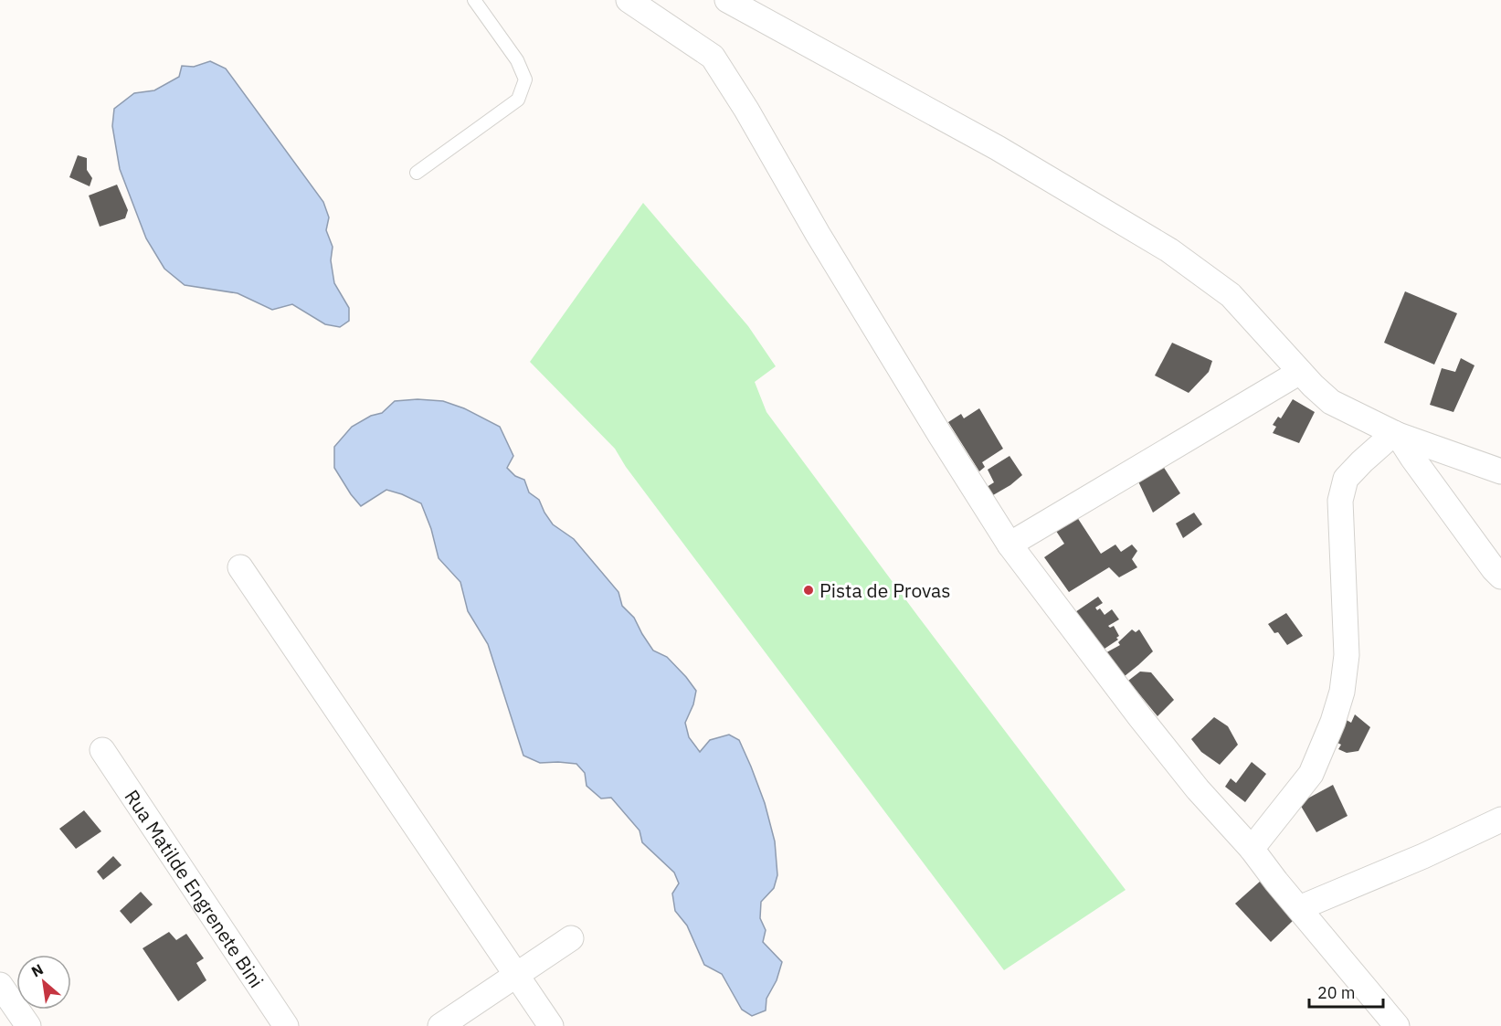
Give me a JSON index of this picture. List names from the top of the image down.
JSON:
{
  "streets": {
    "street": ["Rua Matilde Engrenete Bini"]
  },
  "places": ["Pista de Provas"],
  "scale_bar": "20 m",
  "north": "top left"
}
